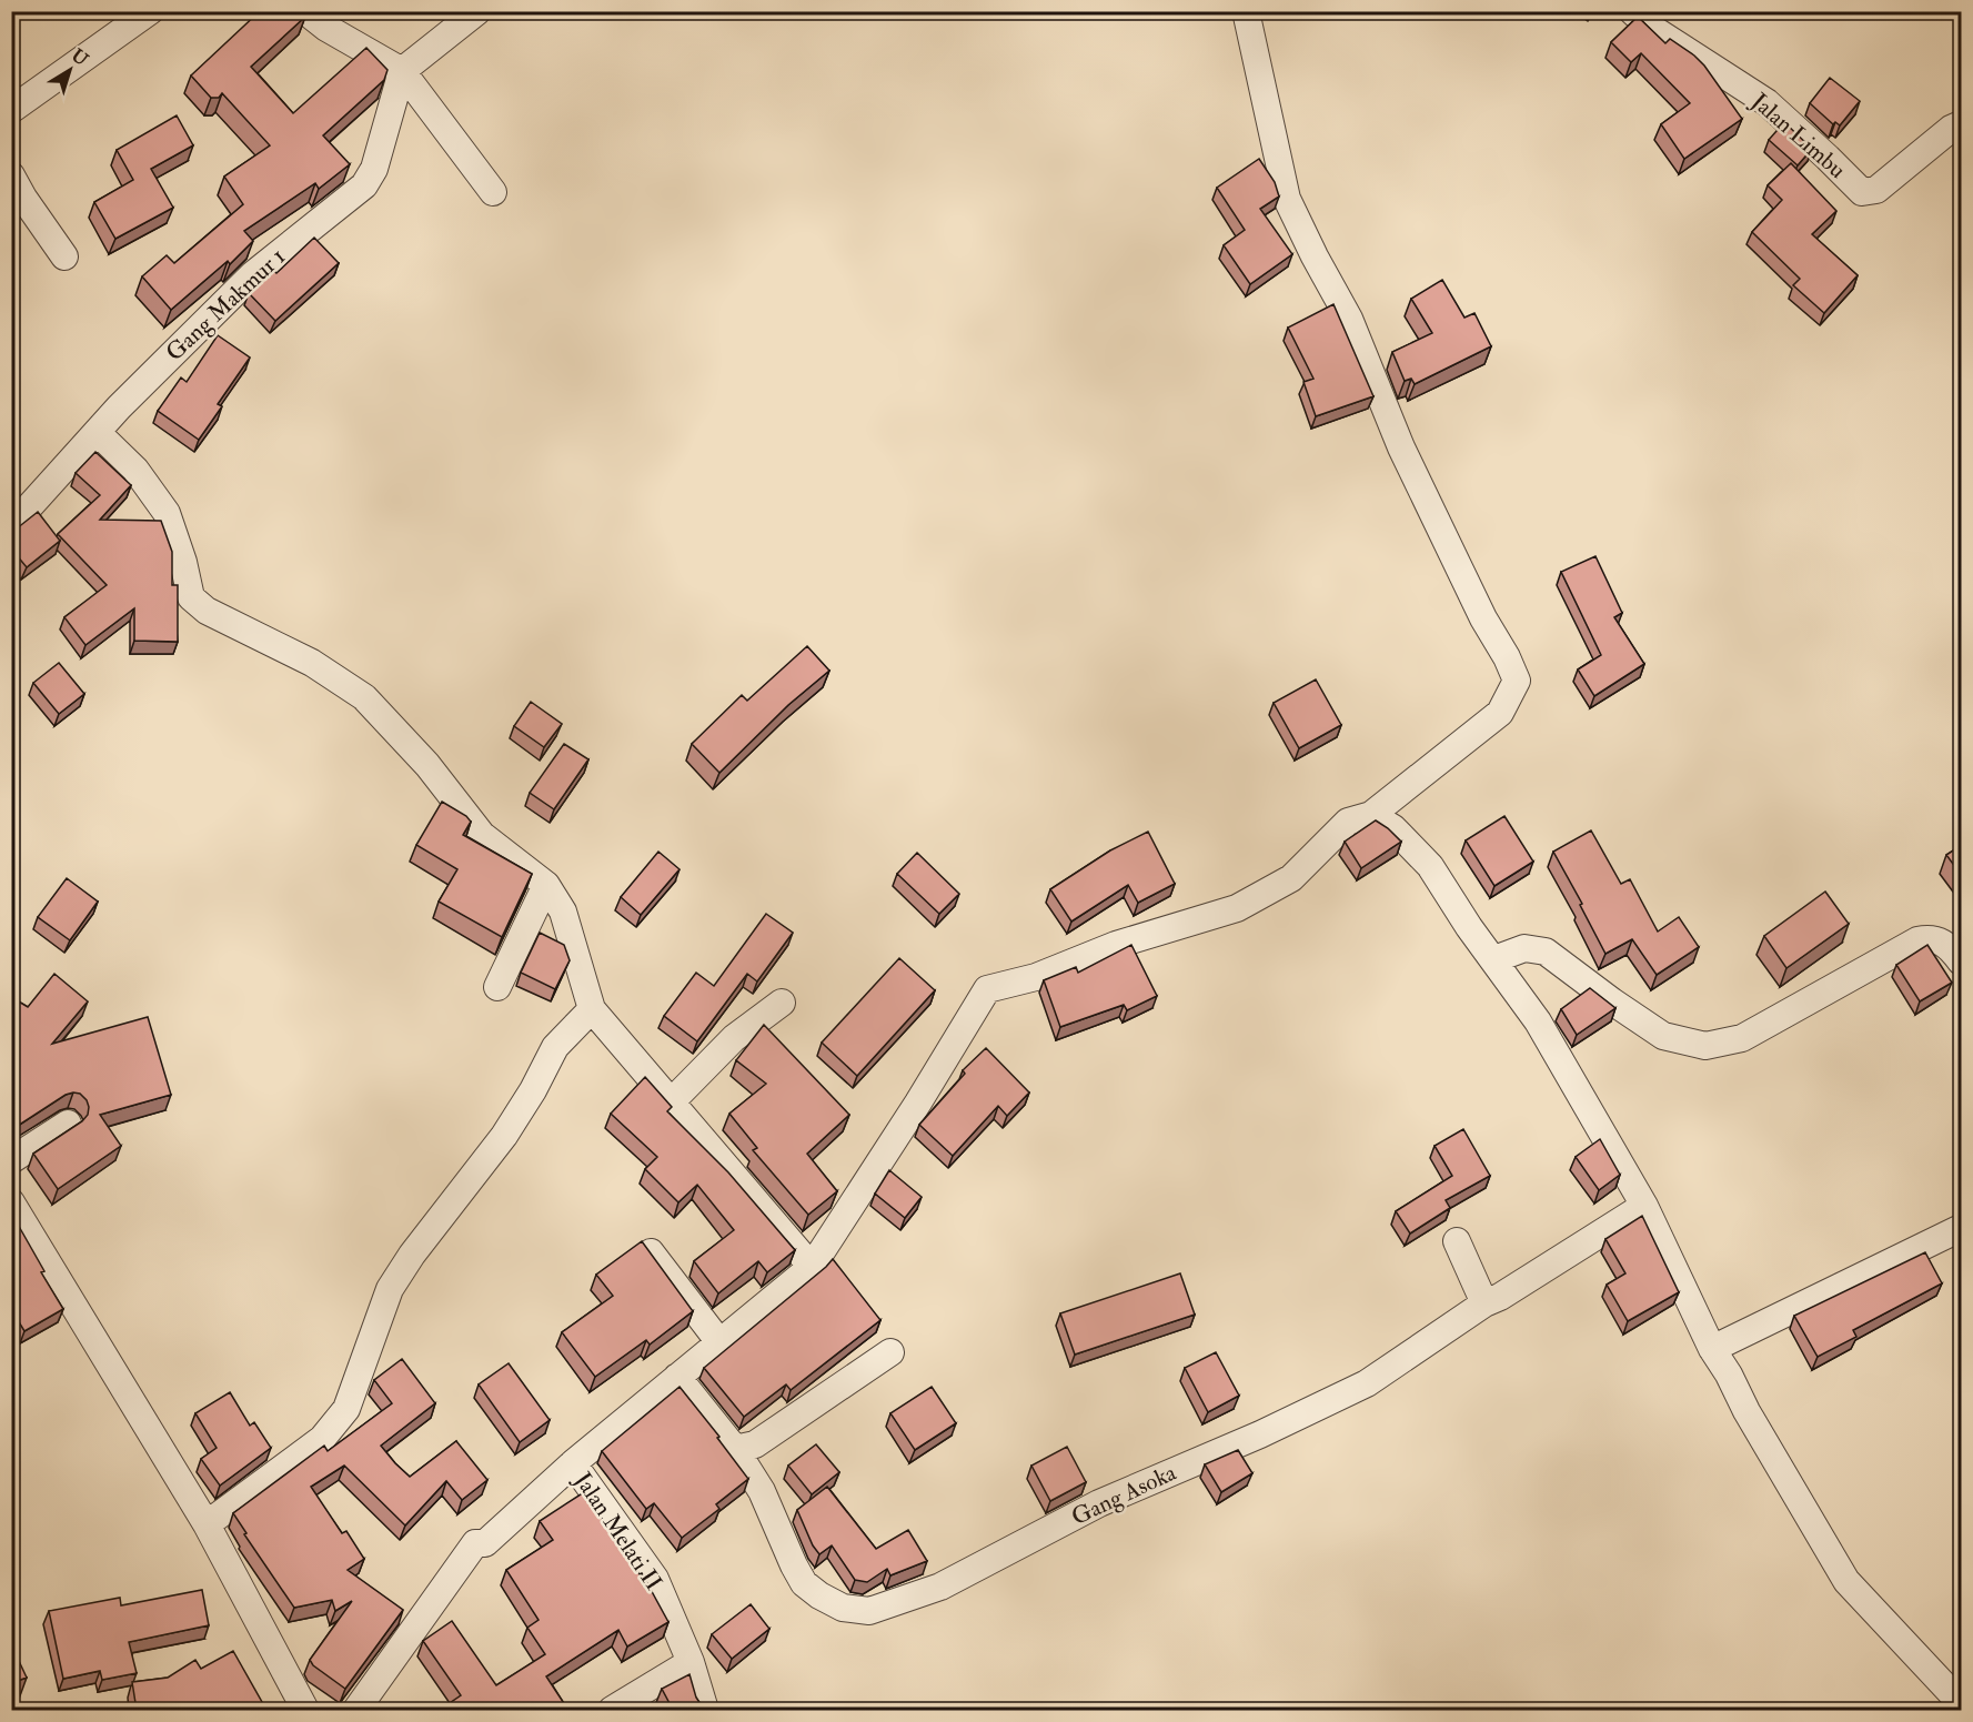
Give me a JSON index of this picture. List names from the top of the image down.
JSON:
{
  "streets": {
    "street": [
      "Jalan Limbu",
      "Gang Makmur 1",
      "Gang Asoka",
      "Jalan Melati II"
    ]
  },
  "north": "top right"
}
